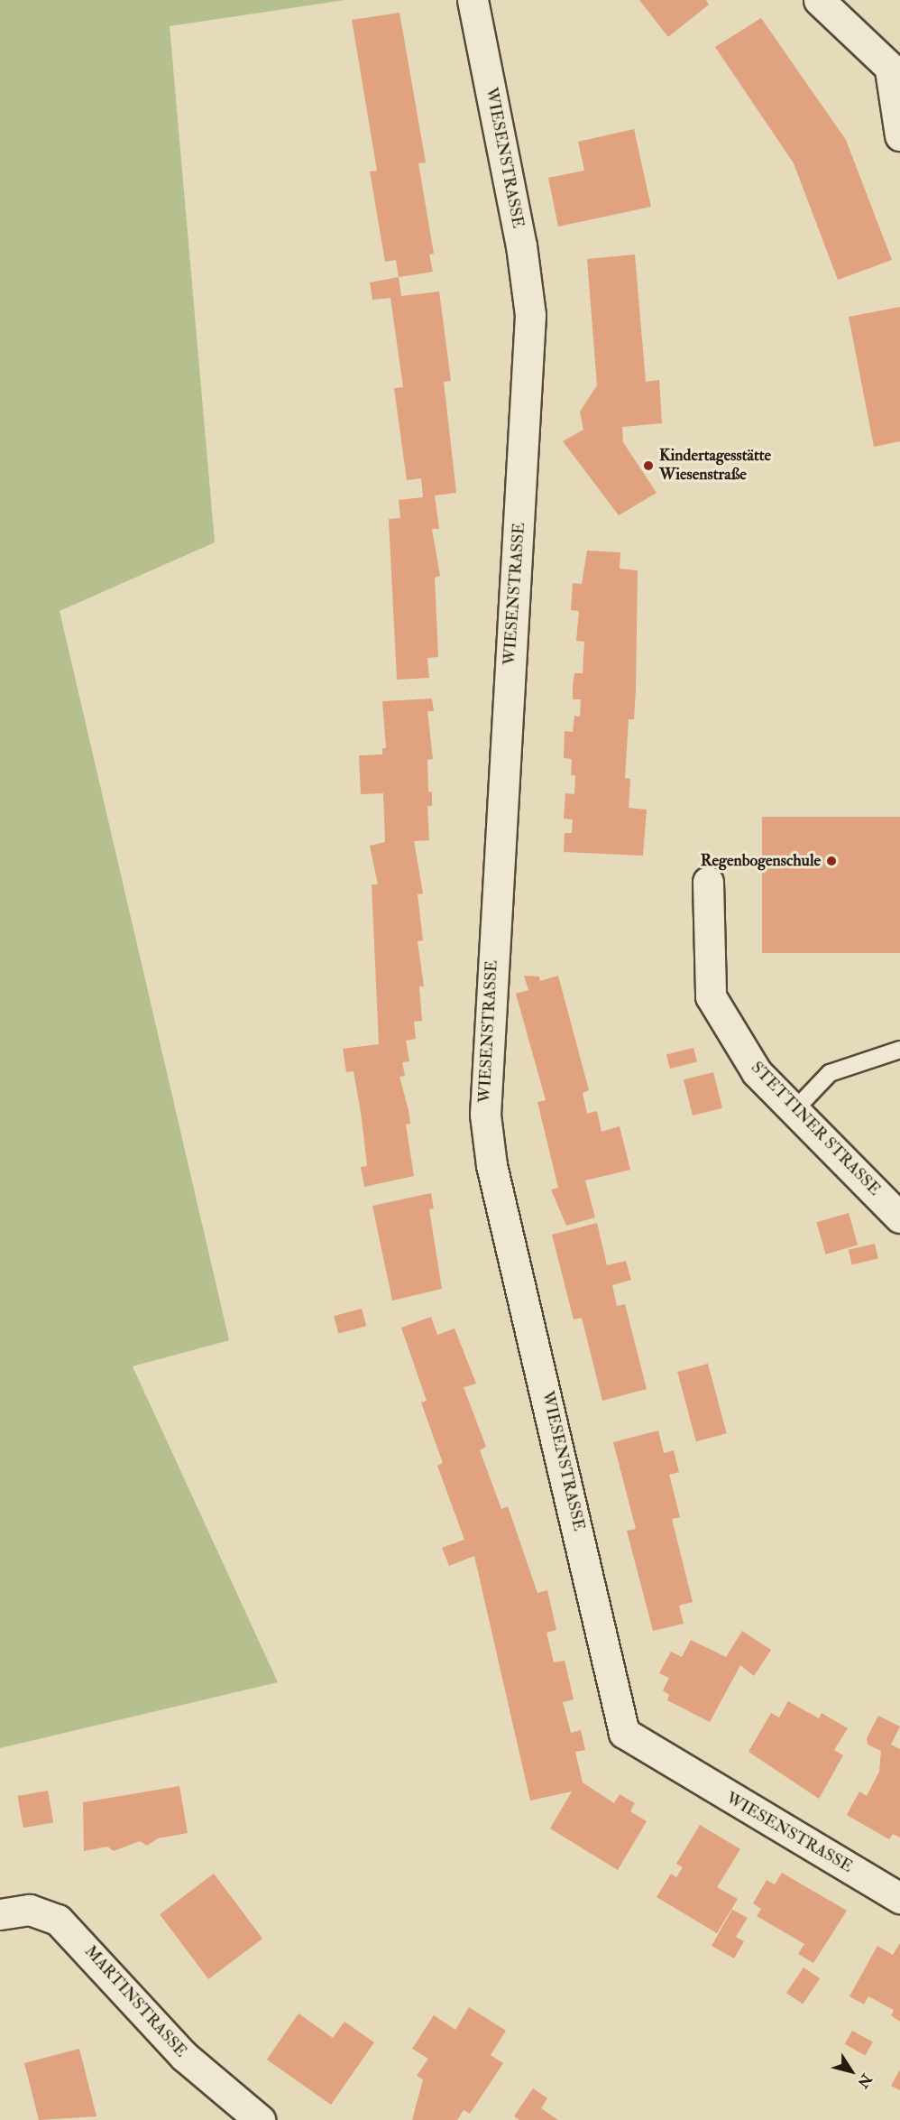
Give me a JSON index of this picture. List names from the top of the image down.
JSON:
{
  "streets": {
    "street": ["WIESENSTRASSE", "STETTINER STRASSE", "MARTINSTRASSE"]
  },
  "places": ["Kindertagesstätte Wiesenstraße", "Regenbogenschule"],
  "north": "bottom right"
}
